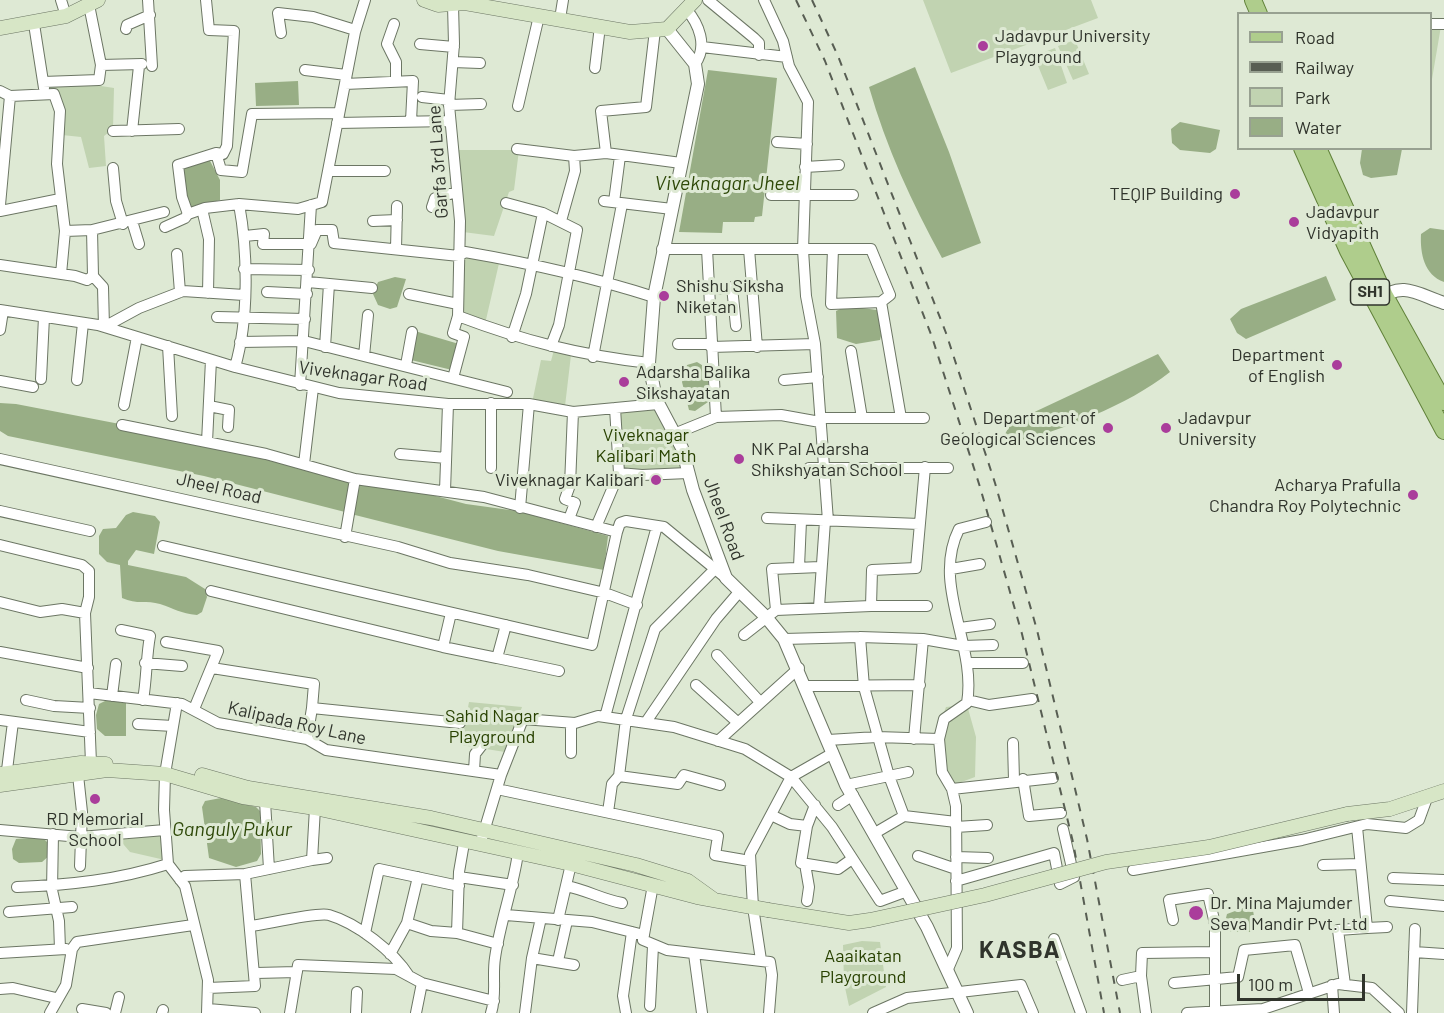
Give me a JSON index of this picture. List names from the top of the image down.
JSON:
{
  "streets": {
    "main road": ["SH1"],
    "street": [
      "Garfa 3rd Lane",
      "Viveknagar Road",
      "Jheel Road",
      "Kalipada Roy Lane"
    ]
  },
  "crossings": [
    ["Viveknagar Road", "Jheel Road"]
  ],
  "districts": ["KASBA"],
  "water": ["Viveknagar Jheel", "Ganguly Pukur"],
  "parks": ["Viveknagar Kalibari Math", "Sahid Nagar Playground", "Aaaikatan Playground"],
  "places": [
    "Jadavpur University Playground",
    "TEQIP Building",
    "Jadavpur Vidyapith",
    "Shishu Siksha Niketan",
    "Department of English",
    "Adarsha Balika Sikshayatan",
    "Department of Geological Sciences",
    "Jadavpur University",
    "NK Pal Adarsha Shikshyatan School",
    "Viveknagar Kalibari",
    "Acharya Prafulla Chandra Roy Polytechnic",
    "RD Memorial School",
    "Dr. Mina Majumder Seva Mandir Pvt. Ltd"
  ],
  "legend": [
    "Road",
    "Railway",
    "Park",
    "Water"
  ],
  "scale_bar": "100 m"
}
